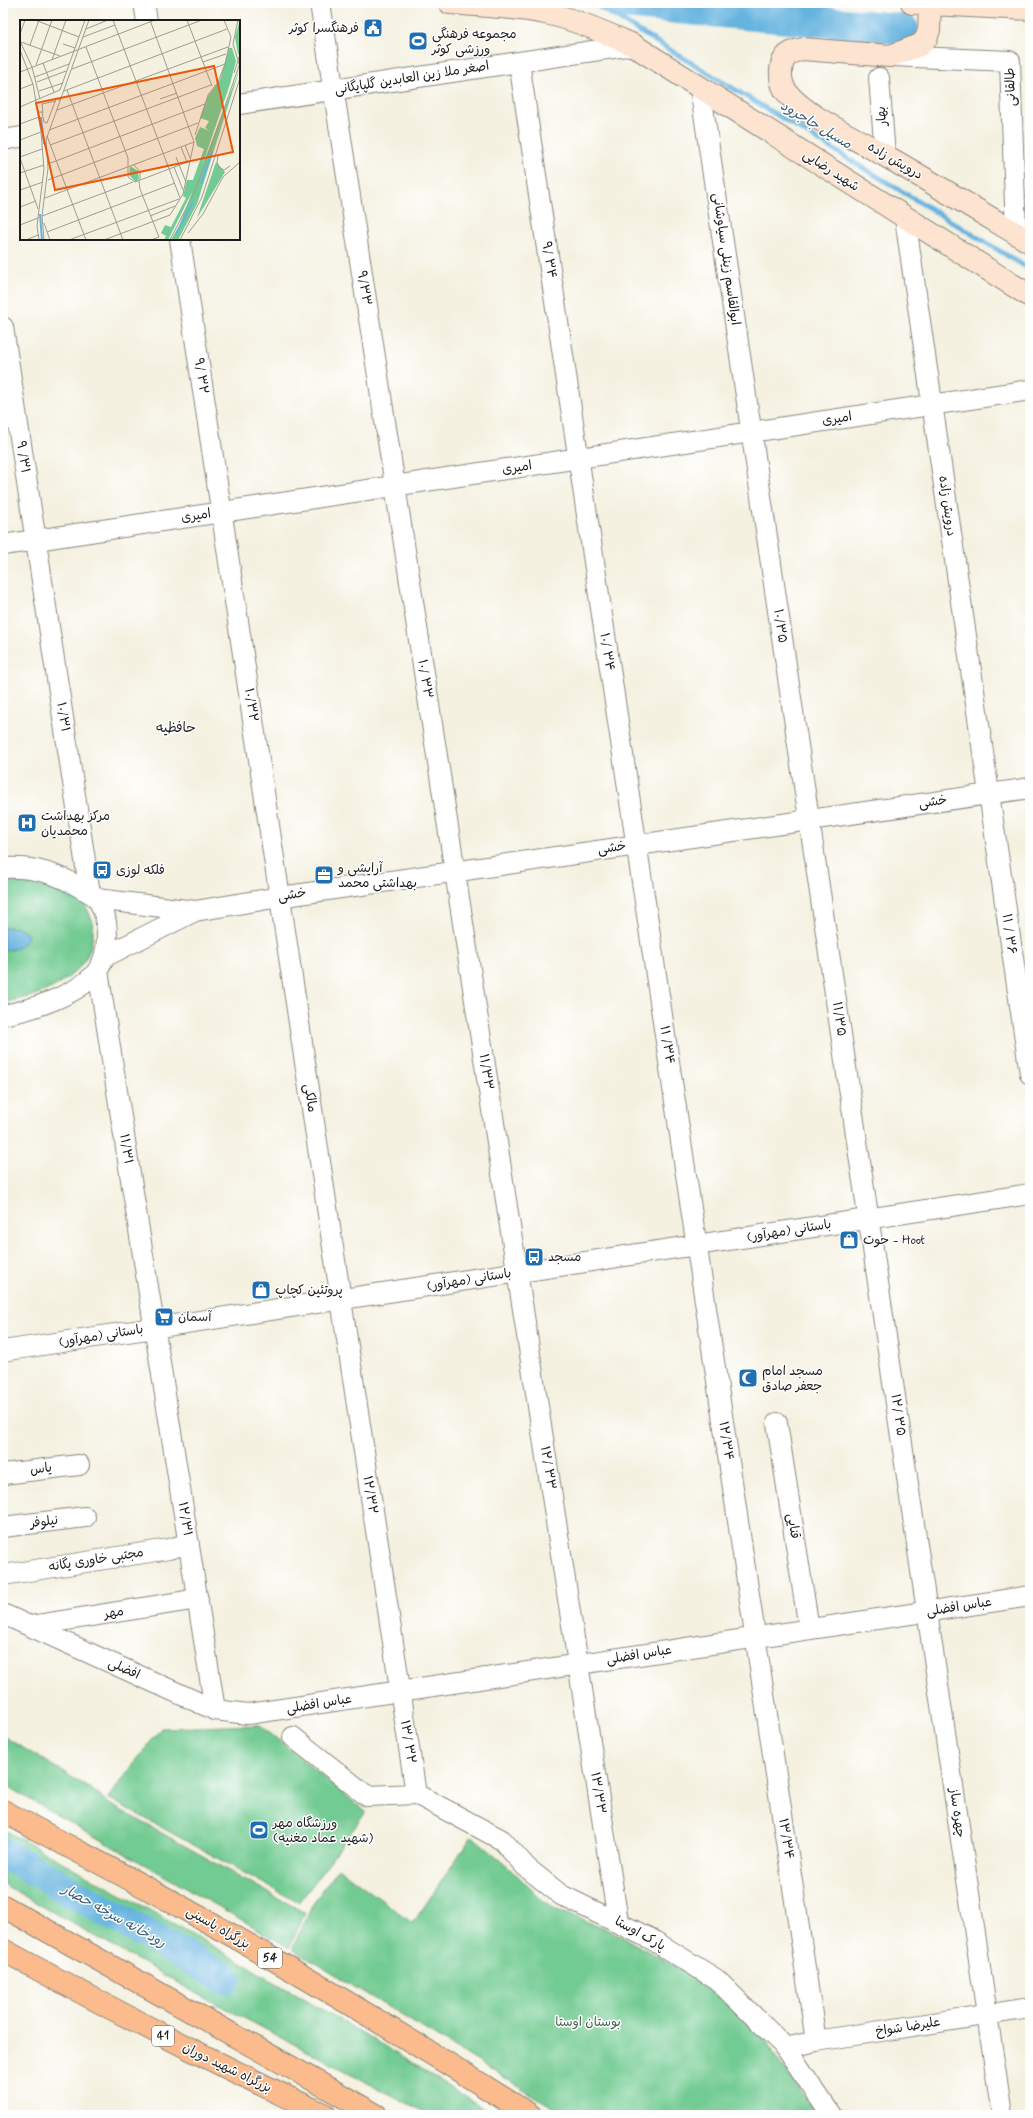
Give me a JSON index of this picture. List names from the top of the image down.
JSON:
{
  "streets": {
    "highway": [
      "بزرگراه یاسینی",
      "54",
      "41",
      "بزرگراه شهید دوران"
    ],
    "main road": ["درویش زاده", "شهید رضایی"],
    "street": [
      "اصغر ملا زین العابدین گلپایگانی",
      "طالقانی",
      "بهار",
      "ابوالقاسم زینلی سیاوشانی",
      "۹/ ۳۴",
      "۹/۳۳",
      "۹/ ۳۲",
      "امیری",
      "۹ /۳۱",
      "۱۰/۳۵",
      "۱۰/ ۳۴",
      "۱۰/ ۳۳",
      "۱۰/۳۲",
      "۱۰/۳۱",
      "خشی",
      "۱۱ / ۳۶",
      "۱۱/۳۵",
      "۱۱ /۳۴",
      "۱۱/۳۳",
      "مالکی",
      "۱۱/۳۱",
      "باستانی (مهرآور)",
      "۱۲/ ۳۵",
      "۱۲/۳۴",
      "۱۲/ ۳۳",
      "یاس",
      "۱۲/۳۲",
      "۱۲/۳۱",
      "نیلوفر",
      "قنایی",
      "مجتبی خاوری یگانه",
      "عباس افضلی",
      "مهر",
      "افضلی",
      "۱۳/ ۳۲",
      "۱۳/۳۳",
      "چهره ساز",
      "۱۳/۳۴",
      "پارک اوستا",
      "علیرضا شواخ"
    ]
  },
  "crossings": [
    ["اصغر ملا زین العابدین گلپایگانی", "شهید رضایی"],
    ["اصغر ملا زین العابدین گلپایگانی", "۹/ ۳۴"],
    ["اصغر ملا زین العابدین گلپایگانی", "۹/۳۳"],
    ["طالقانی", "درویش زاده"],
    ["بهار", "درویش زاده"],
    ["درویش زاده", "شهید رضایی"],
    ["درویش زاده", "امیری"],
    ["درویش زاده", "خشی"],
    ["درویش زاده", "۱۱ / ۳۶"],
    ["شهید رضایی", "ابوالقاسم زینلی سیاوشانی"],
    ["ابوالقاسم زینلی سیاوشانی", "امیری"],
    ["ابوالقاسم زینلی سیاوشانی", "۱۰/۳۵"],
    ["۹/ ۳۴", "امیری"],
    ["۹/ ۳۴", "۱۰/ ۳۴"],
    ["۹/۳۳", "امیری"],
    ["۹/۳۳", "۱۰/ ۳۳"],
    ["۹/ ۳۲", "امیری"],
    ["۹/ ۳۲", "۱۰/۳۲"],
    ["امیری", "۹ /۳۱"],
    ["امیری", "۱۰/۳۵"],
    ["امیری", "۱۰/ ۳۴"],
    ["امیری", "۱۰/ ۳۳"],
    ["امیری", "۱۰/۳۲"],
    ["امیری", "۱۰/۳۱"],
    ["۹ /۳۱", "۱۰/۳۱"],
    ["۱۰/۳۵", "خشی"],
    ["۱۰/۳۵", "۱۱/۳۵"],
    ["۱۰/ ۳۴", "خشی"],
    ["۱۰/ ۳۴", "۱۱ /۳۴"],
    ["۱۰/ ۳۳", "خشی"],
    ["۱۰/ ۳۳", "۱۱/۳۳"],
    ["۱۰/۳۲", "خشی"],
    ["۱۰/۳۲", "مالکی"],
    ["۱۰/۳۱", "خشی"],
    ["۱۰/۳۱", "۱۱/۳۱"],
    ["خشی", "۱۱ / ۳۶"],
    ["خشی", "۱۱/۳۵"],
    ["خشی", "۱۱ /۳۴"],
    ["خشی", "۱۱/۳۳"],
    ["خشی", "مالکی"],
    ["خشی", "۱۱/۳۱"],
    ["۱۱/۳۵", "باستانی (مهرآور)"],
    ["۱۱/۳۵", "۱۲/ ۳۵"],
    ["۱۱ /۳۴", "باستانی (مهرآور)"],
    ["۱۱ /۳۴", "۱۲/۳۴"],
    ["۱۱/۳۳", "باستانی (مهرآور)"],
    ["۱۱/۳۳", "۱۲/ ۳۳"],
    ["مالکی", "باستانی (مهرآور)"],
    ["مالکی", "۱۲/۳۲"],
    ["۱۱/۳۱", "باستانی (مهرآور)"],
    ["۱۱/۳۱", "۱۲/۳۱"],
    ["باستانی (مهرآور)", "۱۲/ ۳۵"],
    ["باستانی (مهرآور)", "۱۲/۳۴"],
    ["باستانی (مهرآور)", "۱۲/ ۳۳"],
    ["باستانی (مهرآور)", "۱۲/۳۲"],
    ["باستانی (مهرآور)", "۱۲/۳۱"],
    ["۱۲/ ۳۵", "عباس افضلی"],
    ["۱۲/ ۳۵", "چهره ساز"],
    ["۱۲/۳۴", "عباس افضلی"],
    ["۱۲/۳۴", "۱۳/۳۴"],
    ["۱۲/ ۳۳", "عباس افضلی"],
    ["۱۲/ ۳۳", "۱۳/۳۳"],
    ["۱۲/۳۲", "عباس افضلی"],
    ["۱۲/۳۲", "۱۳/ ۳۲"],
    ["۱۲/۳۱", "مجتبی خاوری یگانه"],
    ["۱۲/۳۱", "مهر"],
    ["۱۲/۳۱", "افضلی"],
    ["قنایی", "عباس افضلی"],
    ["عباس افضلی", "افضلی"],
    ["عباس افضلی", "۱۳/ ۳۲"],
    ["عباس افضلی", "۱۳/۳۳"],
    ["عباس افضلی", "چهره ساز"],
    ["عباس افضلی", "۱۳/۳۴"],
    ["مهر", "افضلی"],
    ["۱۳/ ۳۲", "پارک اوستا"],
    ["۱۳/۳۳", "پارک اوستا"],
    ["چهره ساز", "علیرضا شواخ"],
    ["۱۳/۳۴", "علیرضا شواخ"],
    ["پارک اوستا", "علیرضا شواخ"]
  ],
  "districts": ["حافظیه"],
  "water": ["مسیل جاجرود", "رودخانه سرخه حصار"],
  "parks": ["بوستان اوستا"],
  "places": {
    "public building": ["فرهنگسرا کوثر"],
    "sports": ["مجموعه فرهنگی ورزشی کوثر", "ورزشگاه مهر (شهید عماد مغنیه)"],
    "hospital": ["مرکز بهداشت محمدیان"],
    "bus stop": ["فلکه لوزی", "مسجد"],
    "office": ["آرایشی و بهداشتی محمد"],
    "shop": ["حوت - Hoot", "پروتئین کچاپ"],
    "supermarket": ["آسمان"],
    "mosque": ["مسجد امام جعفر صادق"]
  }
}
